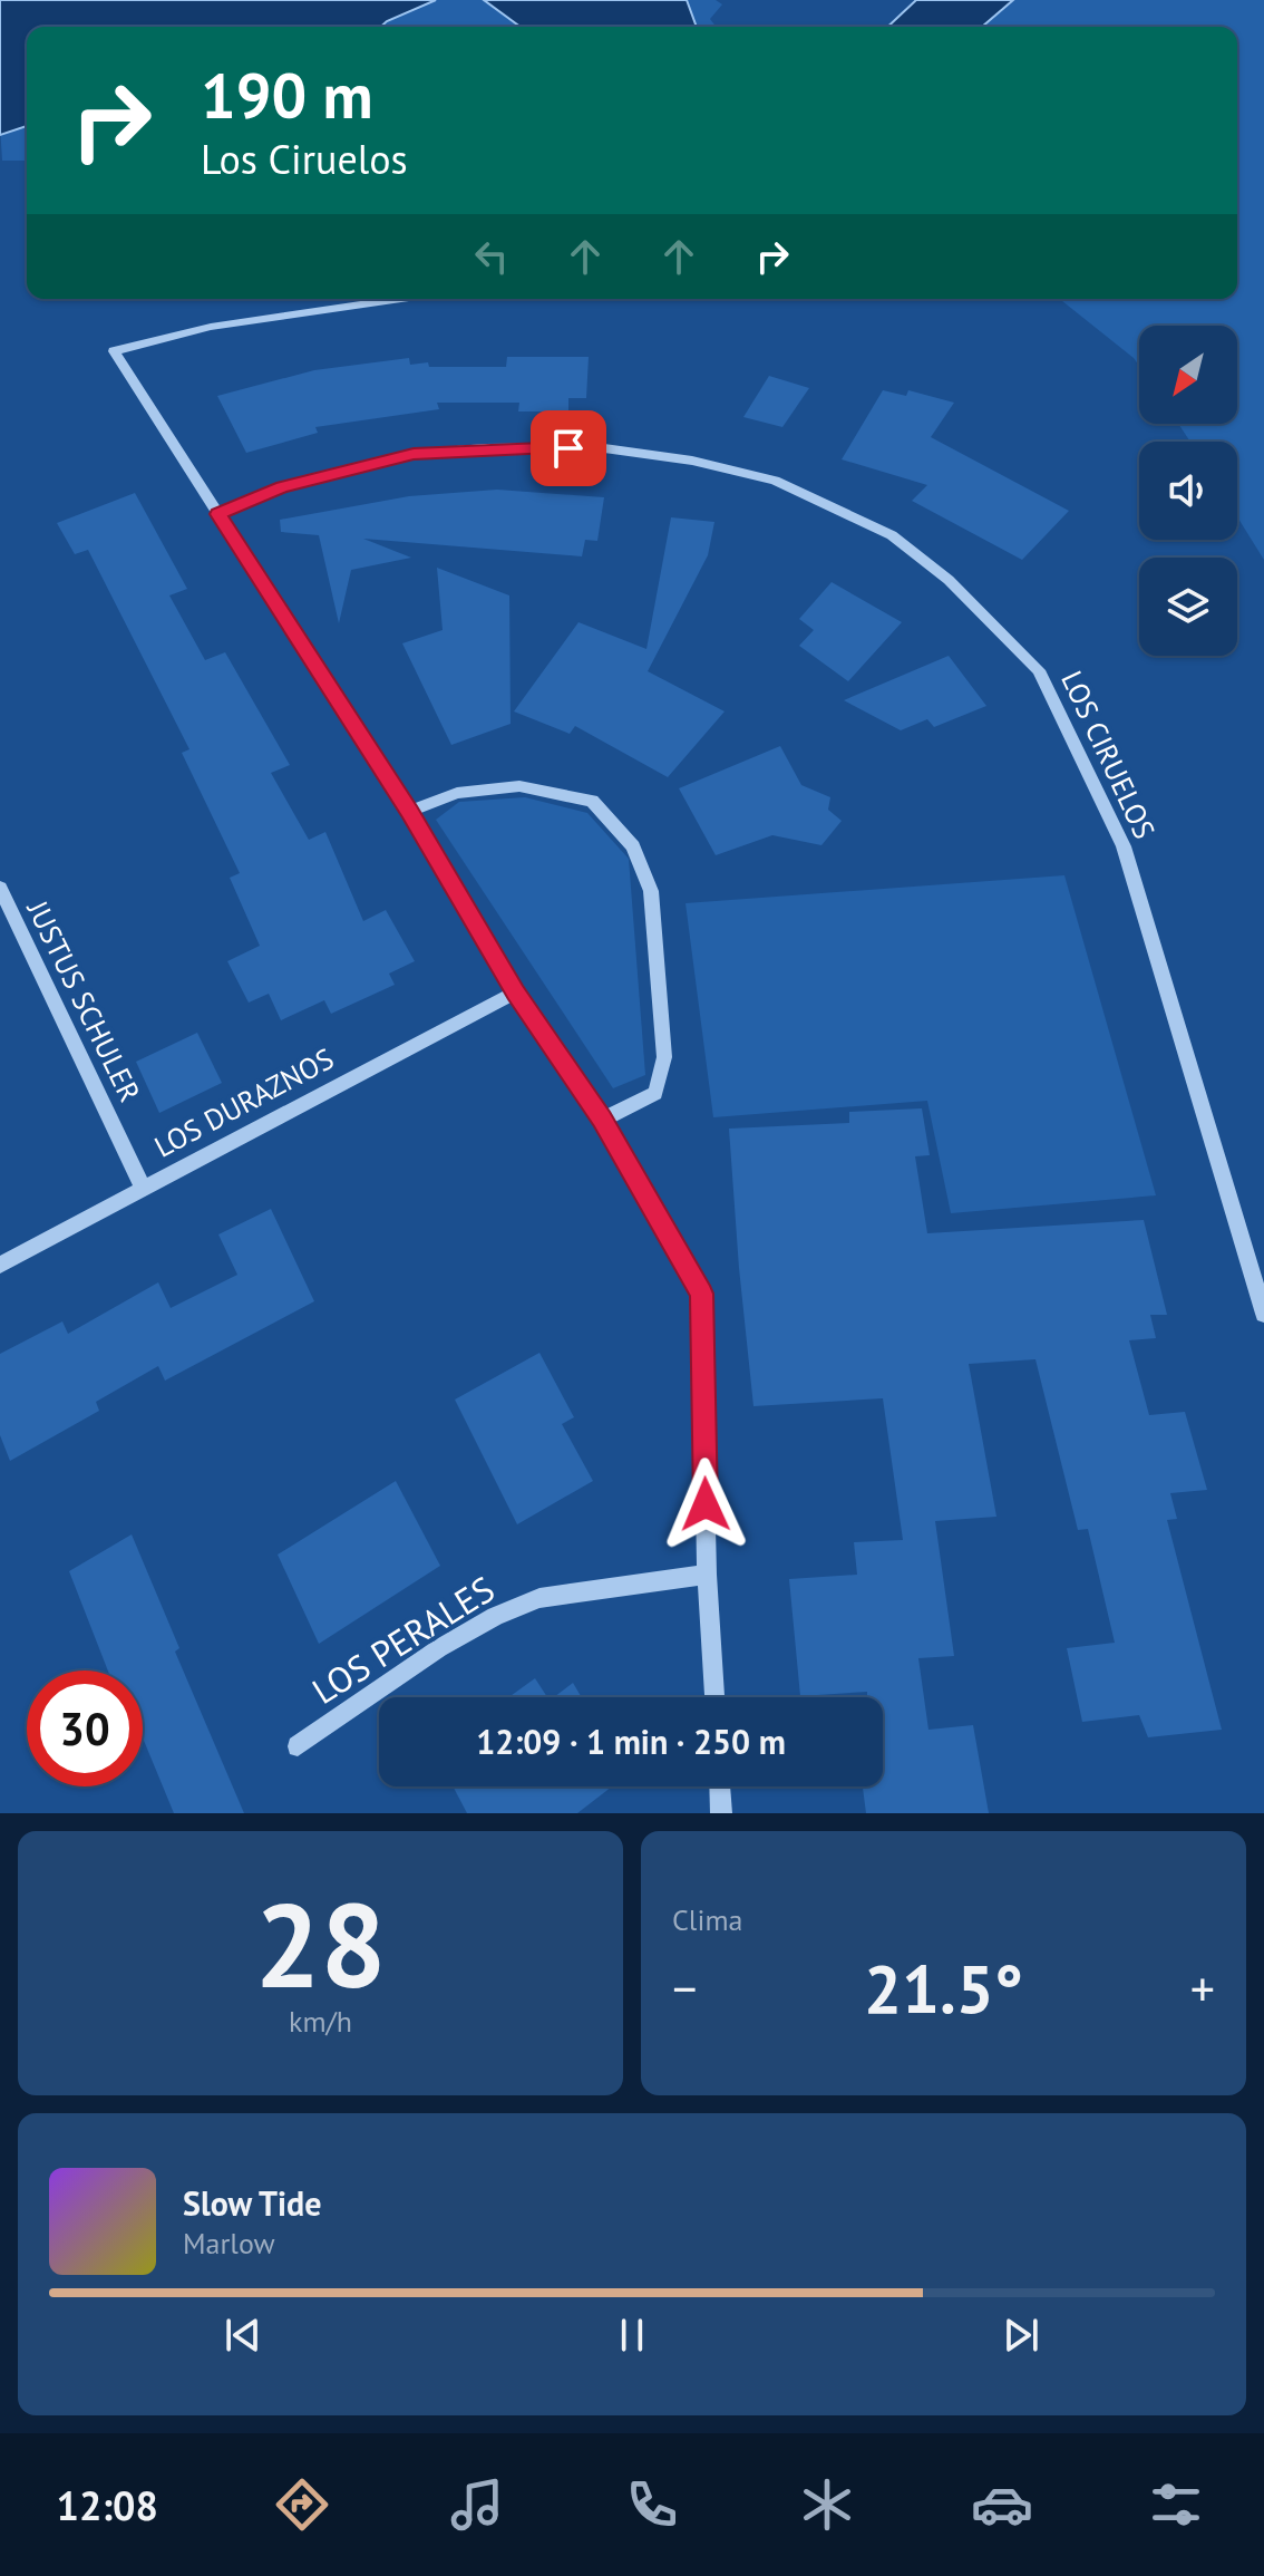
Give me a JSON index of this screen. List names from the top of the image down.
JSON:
{
  "streets": {
    "street": [
      "LOS CIRUELOS",
      "JUSTUS SCHULER",
      "LOS DURAZNOS",
      "LOS PERALES"
    ]
  },
  "crossings": [
    ["JUSTUS SCHULER", "LOS DURAZNOS"]
  ],
  "north": "bottom left",
  "page": {
    "turn": ["190 m", "Los Ciruelos"],
    "limit": "30",
    "trip": "12:09 · 1 min · 250 m",
    "tile": [
      ["28", "km/h"],
      "Clima"
    ],
    "heat": ["−", "21.5°", "+"],
    "song": ["Slow Tide", "Marlow"],
    "tabs": "12:08"
  }
}
